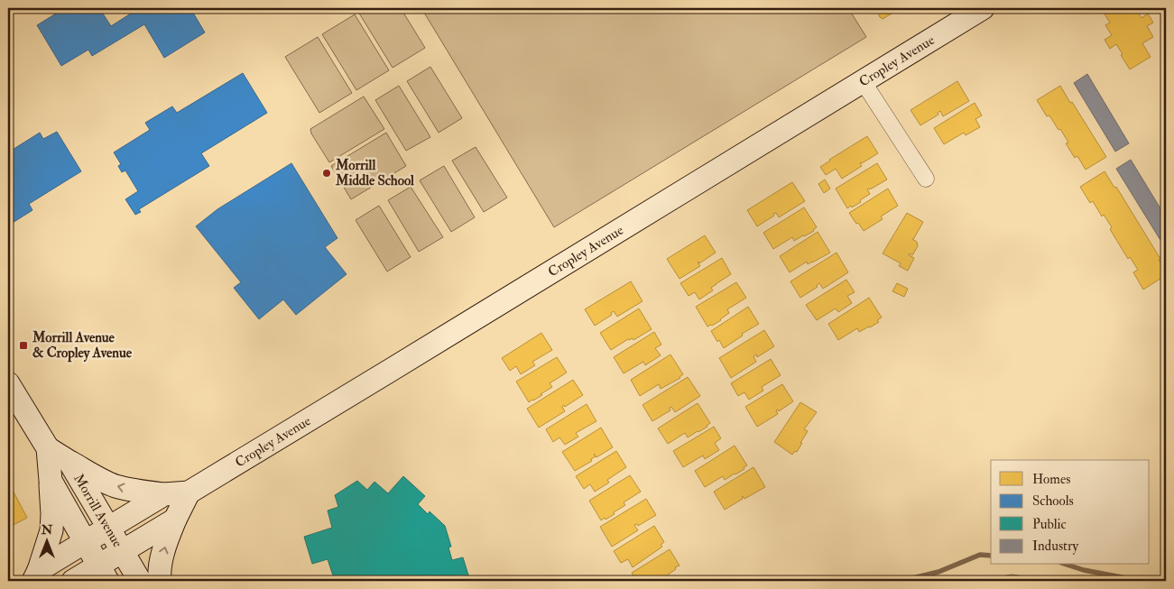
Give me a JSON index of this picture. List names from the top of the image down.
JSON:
{
  "streets": {
    "street": ["Cropley Avenue", "Morrill Avenue"]
  },
  "crossings": [
    ["Cropley Avenue", "Morrill Avenue"]
  ],
  "places": {
    "other": ["Morrill Middle School"],
    "transit": ["Morrill Avenue & Cropley Avenue"]
  },
  "legend": [
    "Homes",
    "Schools",
    "Public",
    "Industry"
  ],
  "north": "top"
}
